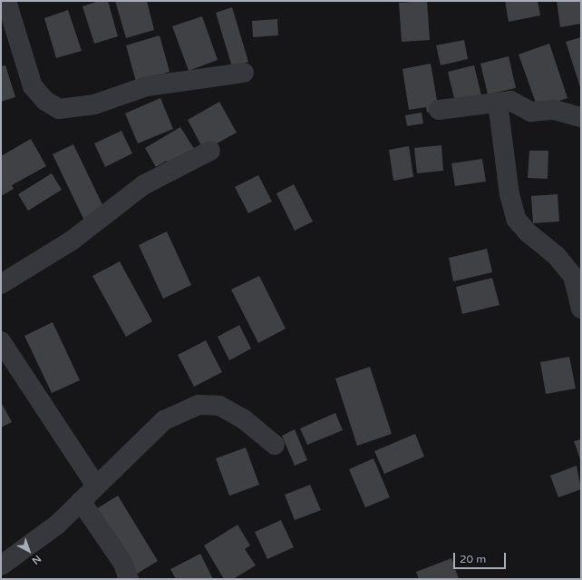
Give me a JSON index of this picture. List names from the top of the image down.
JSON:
{
  "scale_bar": "20 m",
  "north": "bottom right"
}
